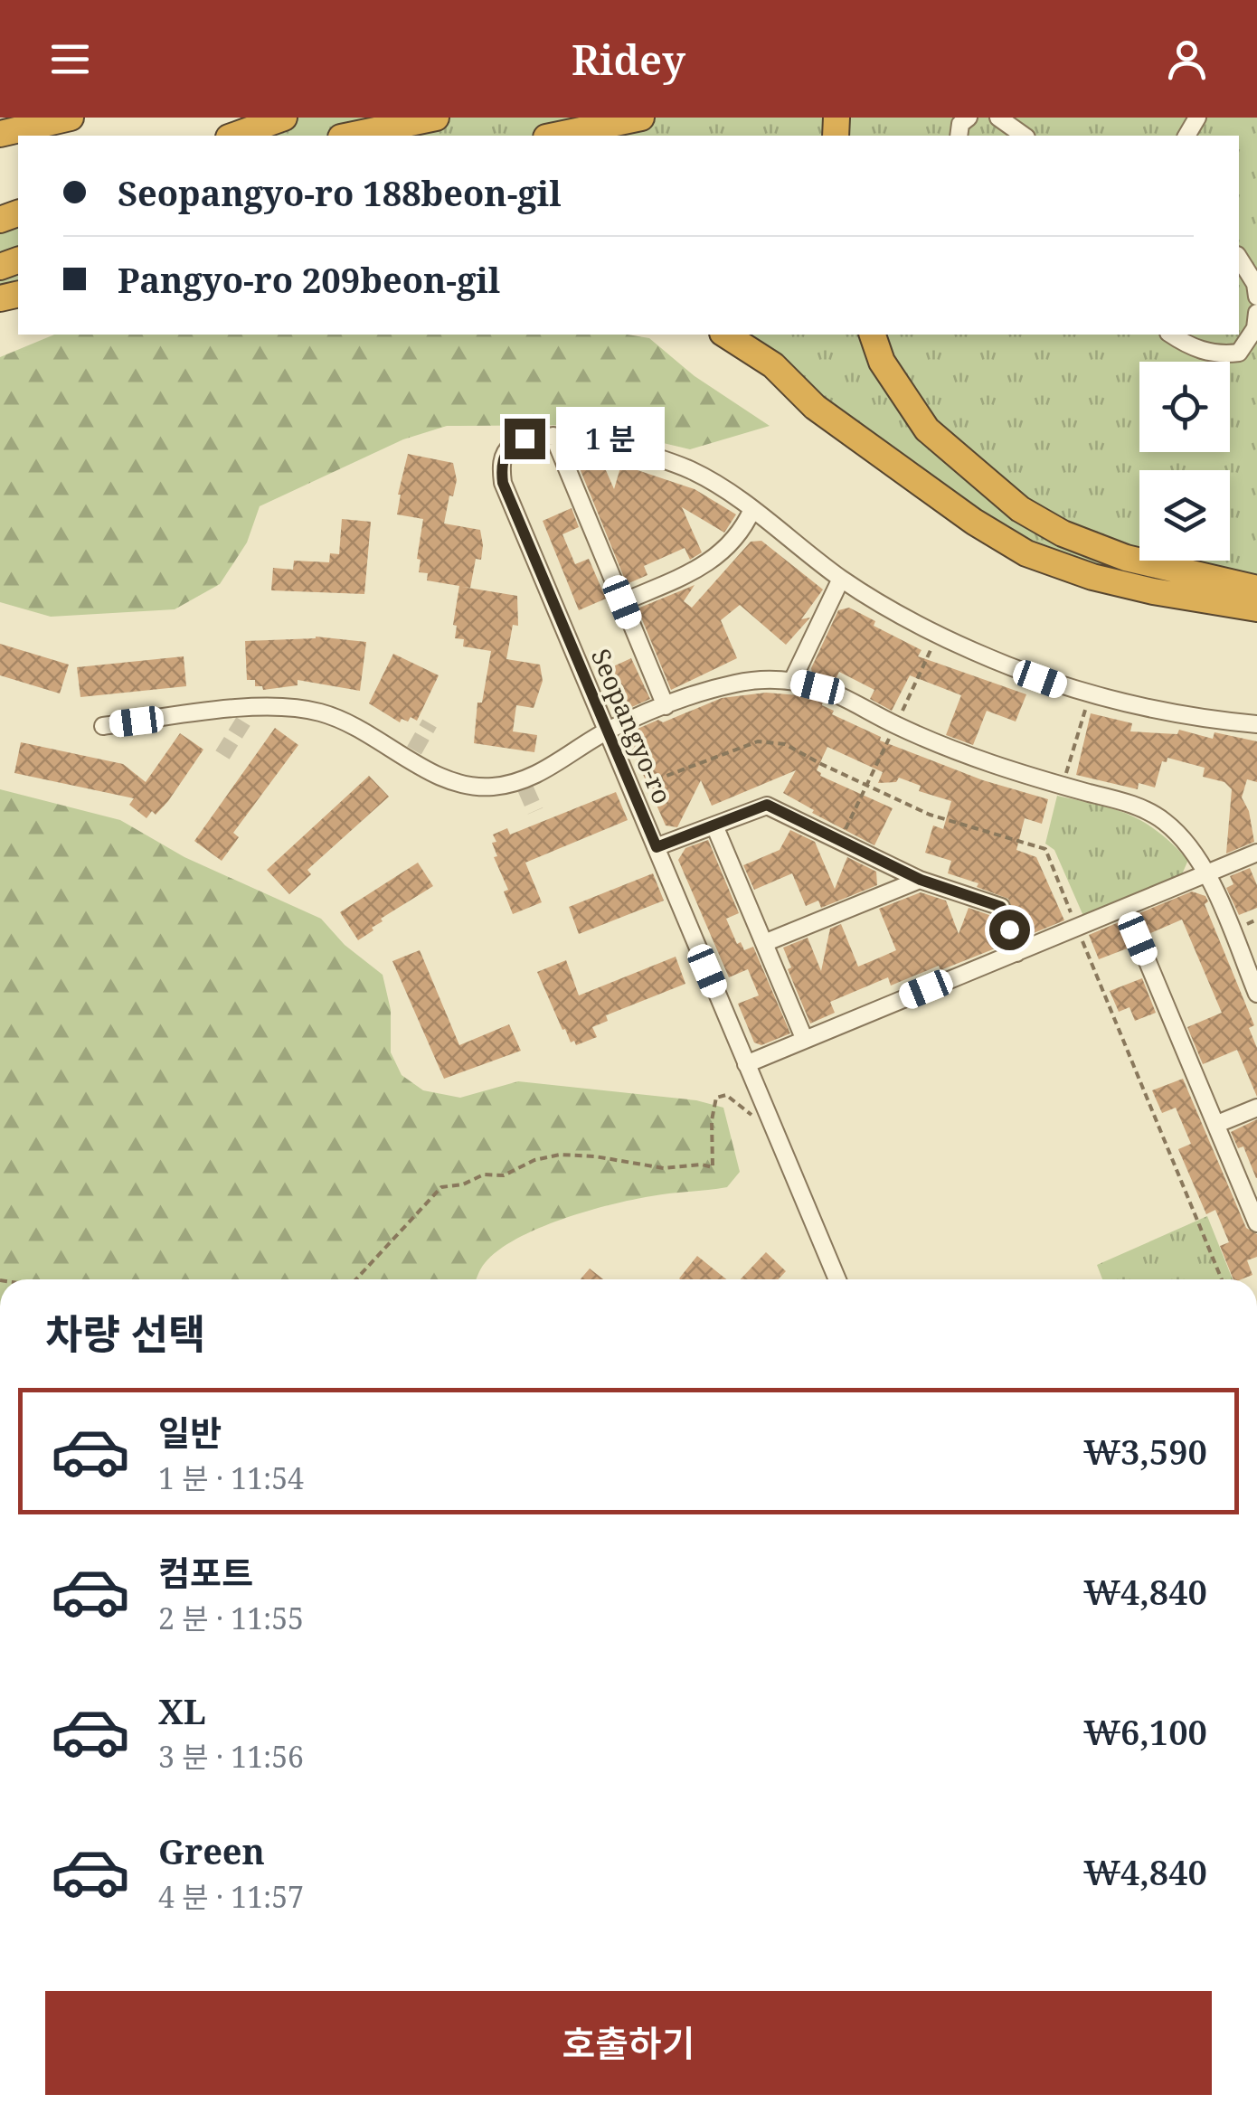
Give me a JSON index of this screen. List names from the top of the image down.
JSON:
{
  "streets": {
    "street": ["Seopangyo-ro"]
  },
  "page": {
    "header": "Ridey",
    "banner": ["Seopangyo-ro 188beon-gil", "Pangyo-ro 209beon-gil"],
    "bubble": "1 분",
    "heading": "차량 선택",
    "list": [
      {
        "name": "일반",
        "note": "1 분 · 11:54",
        "value": "₩3,590"
      },
      {
        "name": "컴포트",
        "note": "2 분 · 11:55",
        "value": "₩4,840"
      },
      {
        "name": "XL",
        "note": "3 분 · 11:56",
        "value": "₩6,100"
      },
      {
        "name": "Green",
        "note": "4 분 · 11:57",
        "value": "₩4,840"
      }
    ],
    "buttons": "호출하기"
  }
}
